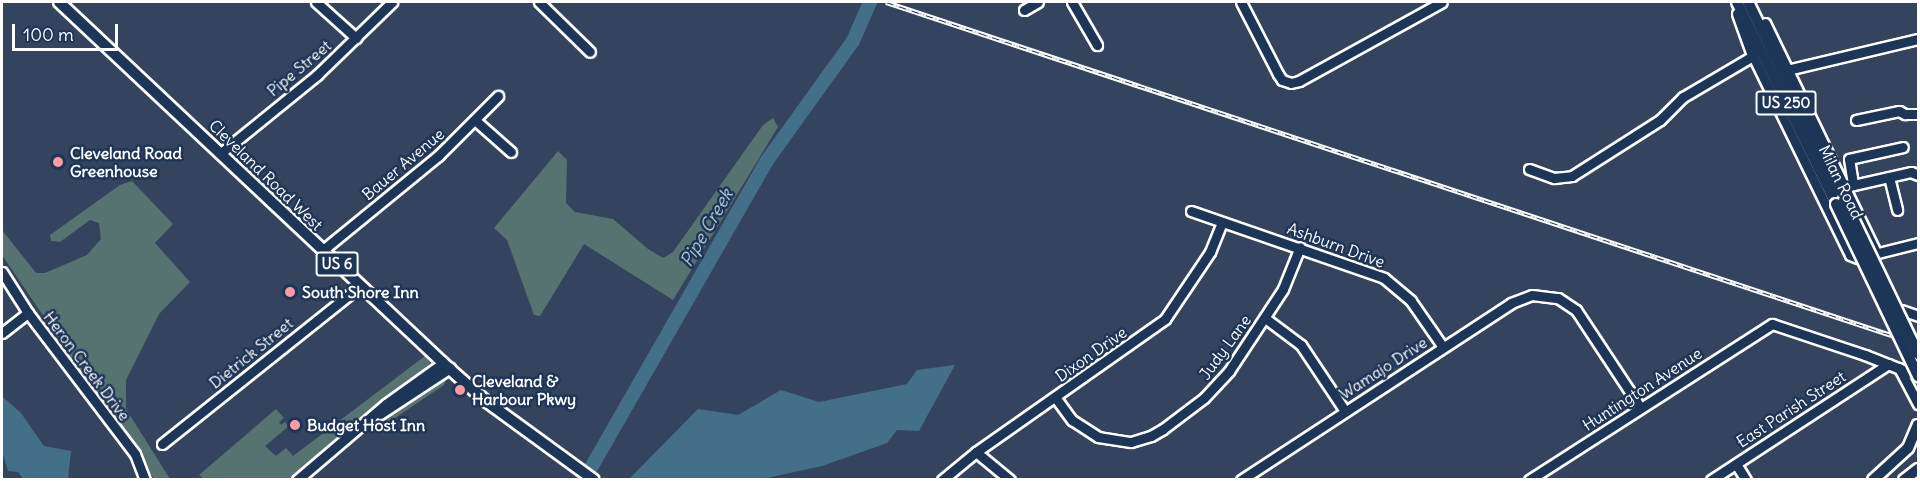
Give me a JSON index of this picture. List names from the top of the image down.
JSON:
{
  "streets": {
    "main road": [
      "US 250",
      "Cleveland Road West",
      "Milan Road",
      "US 6"
    ],
    "street": [
      "Pipe Street",
      "Bauer Avenue",
      "Ashburn Drive",
      "Judy Lane",
      "Dietrick Street",
      "Dixon Drive",
      "Heron Creek Drive",
      "Wamajo Drive",
      "Huntington Avenue",
      "East Parish Street"
    ]
  },
  "crossings": [
    ["Pipe Street", "Cleveland Road West"],
    ["Bauer Avenue", "Cleveland Road West"],
    ["Cleveland Road West", "Dietrick Street"],
    ["Ashburn Drive", "Judy Lane"],
    ["Ashburn Drive", "Dixon Drive"],
    ["Ashburn Drive", "Wamajo Drive"],
    ["Judy Lane", "Dixon Drive"],
    ["Wamajo Drive", "Huntington Avenue"],
    ["Huntington Avenue", "East Parish Street"]
  ],
  "water": ["Pipe Creek"],
  "places": [
    "Cleveland Road Greenhouse",
    "South Shore Inn",
    "Cleveland & Harbour Pkwy",
    "Budget Host Inn"
  ],
  "scale_bar": "100 m"
}
